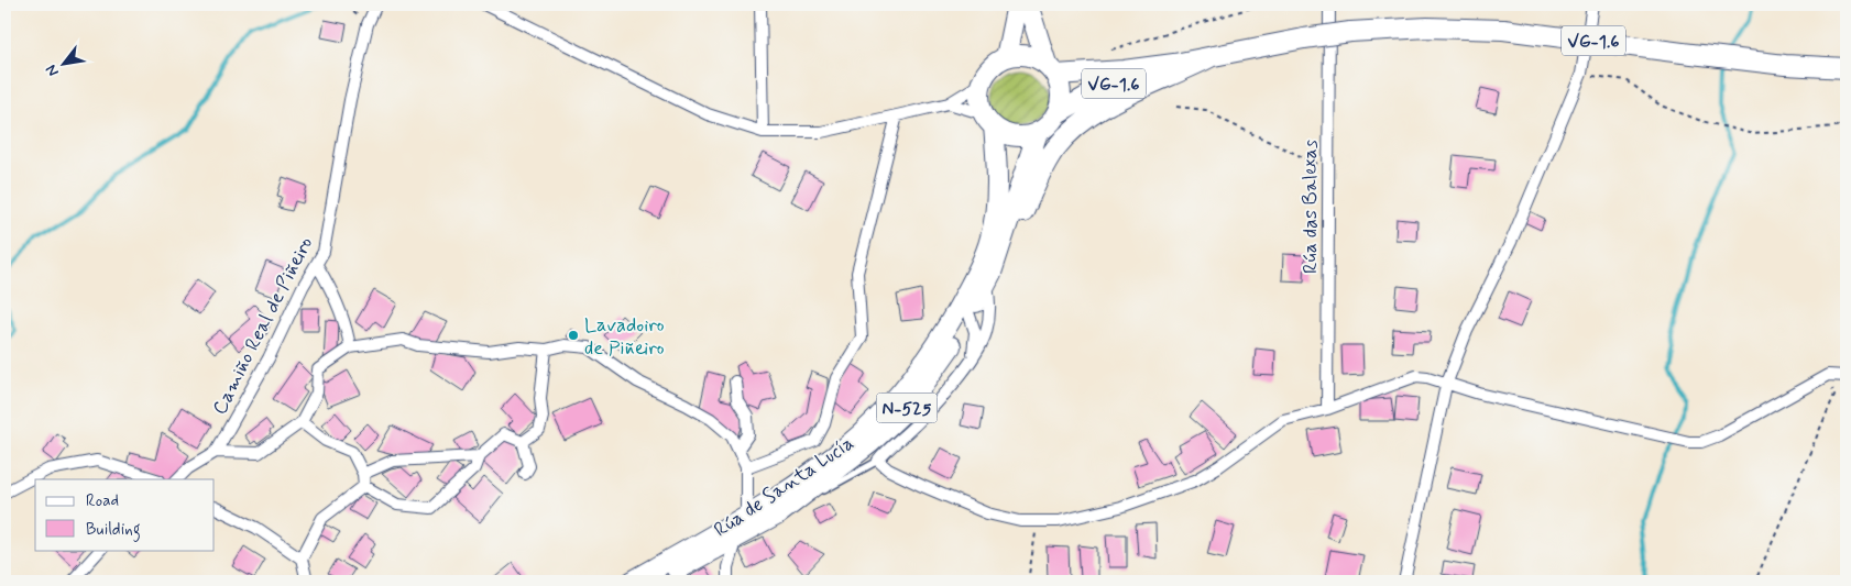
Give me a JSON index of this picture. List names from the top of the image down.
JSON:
{
  "streets": {
    "highway": ["VG-1.6", "N-525", "Rúa de Santa Lucía"],
    "street": ["Rúa das Balexas", "Camiño Real de Piñeiro"]
  },
  "crossings": [
    ["VG-1.6", "N-525"],
    ["VG-1.6", "Rúa de Santa Lucía"],
    ["N-525", "Rúa de Santa Lucía"]
  ],
  "places": ["Lavadoiro de Piñeiro"],
  "legend": ["Road", "Building"],
  "north": "bottom left"
}
